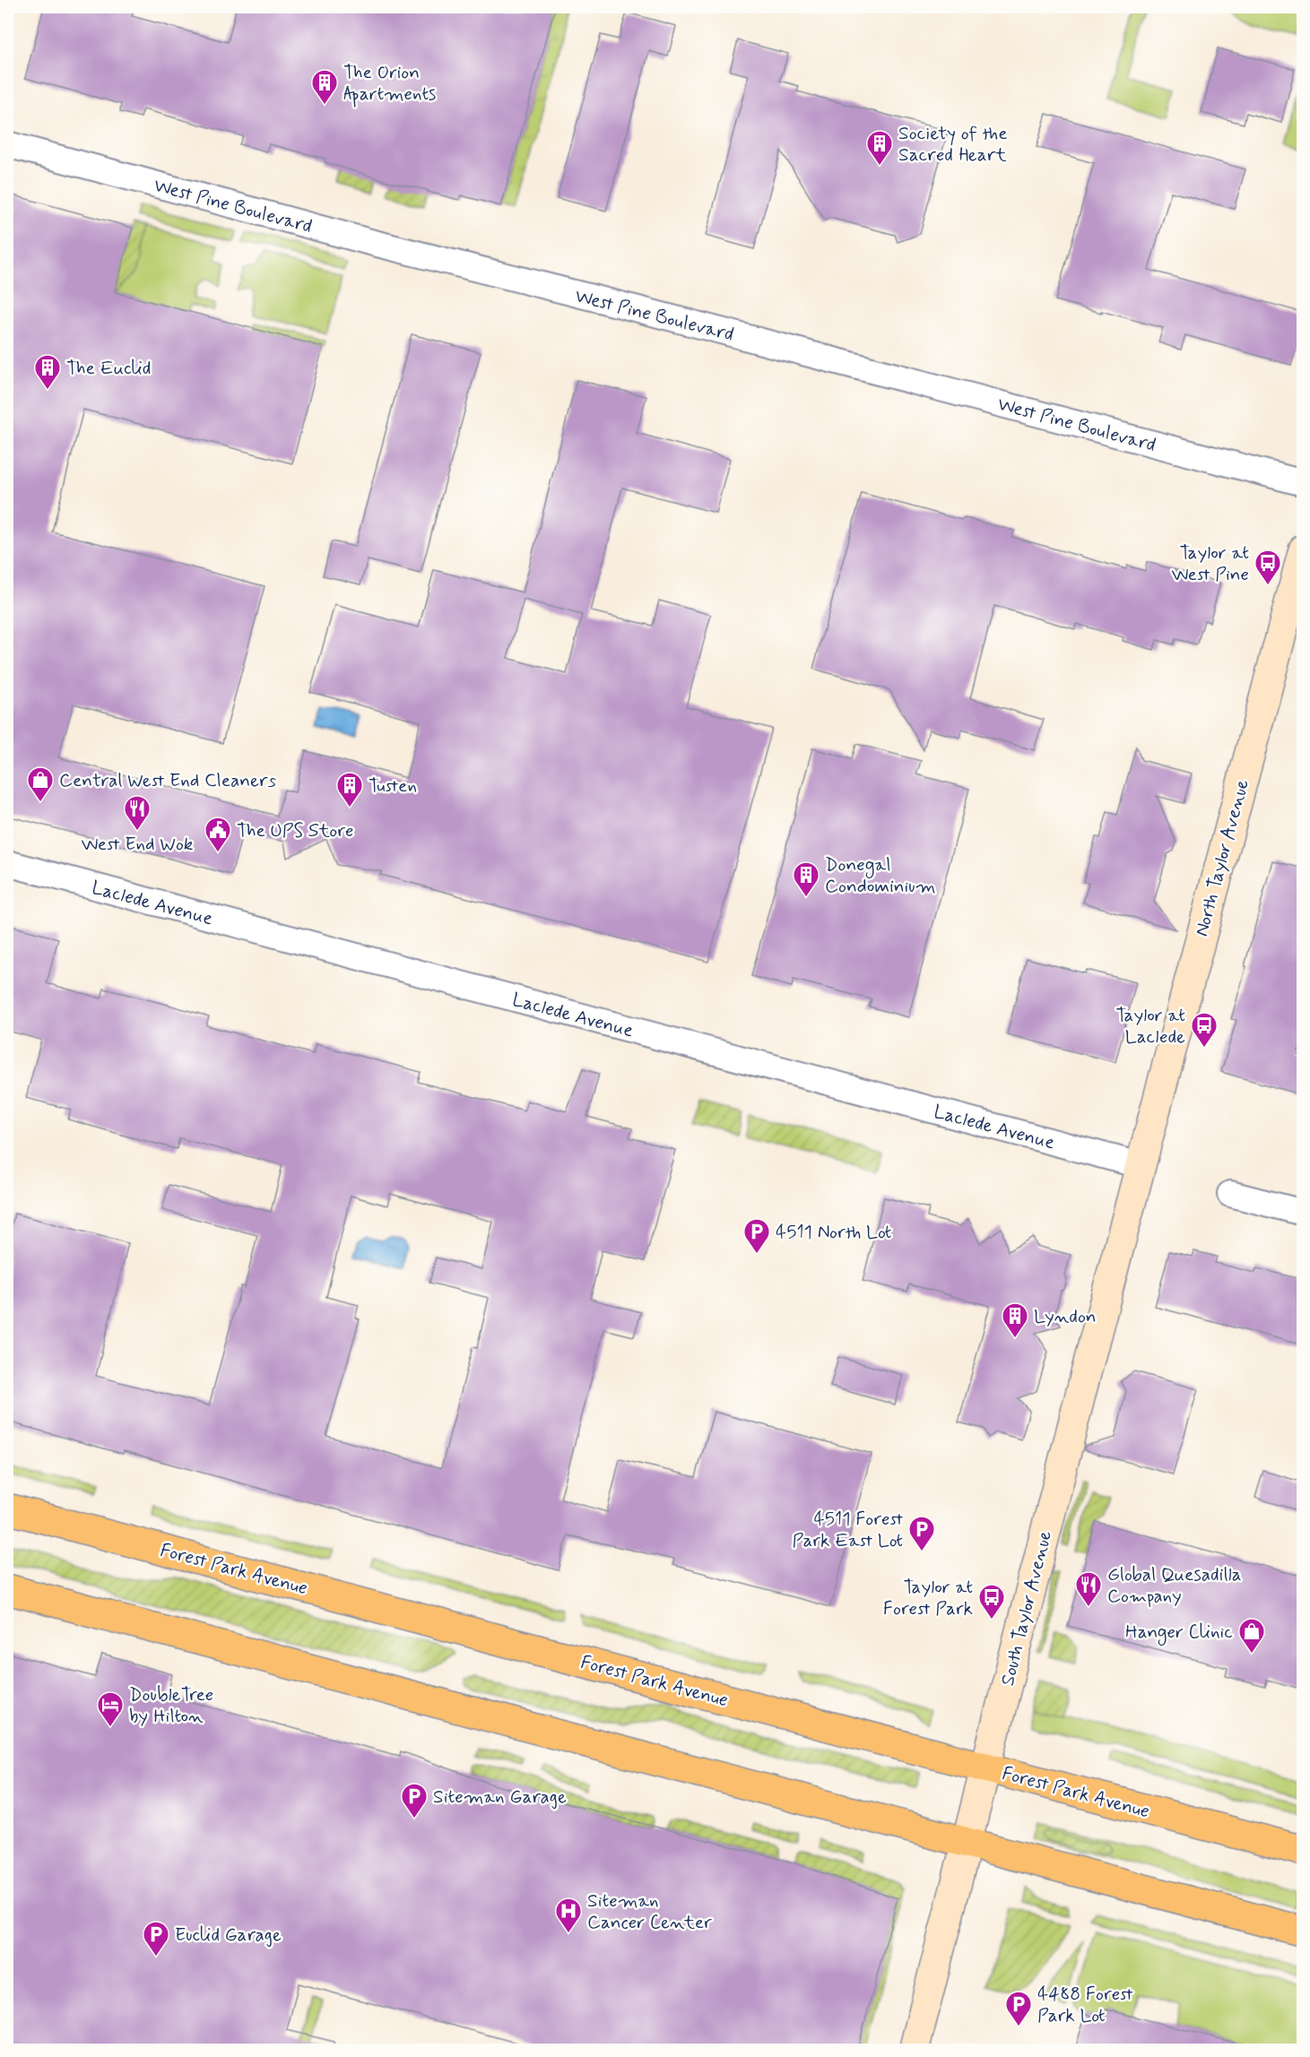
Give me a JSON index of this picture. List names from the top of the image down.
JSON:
{
  "streets": {
    "main road": ["Forest Park Avenue"],
    "street": [
      "West Pine Boulevard",
      "North Taylor Avenue",
      "Laclede Avenue",
      "South Taylor Avenue"
    ]
  },
  "crossings": [
    ["North Taylor Avenue", "Laclede Avenue"],
    ["North Taylor Avenue", "South Taylor Avenue"],
    ["Laclede Avenue", "South Taylor Avenue"],
    ["Forest Park Avenue", "South Taylor Avenue"]
  ],
  "places": {
    "building": [
      "The Orion Apartments",
      "Society of the Sacred Heart",
      "The Euclid",
      "Tusten",
      "Donegal Condominium",
      "Lyndon"
    ],
    "bus stop": ["Taylor at West Pine", "Taylor at Laclede", "Taylor at Forest Park"],
    "shop": ["Central West End Cleaners", "Hanger Clinic"],
    "restaurant": ["West End Wok", "Global Quesadilla Company"],
    "public building": ["The UPS Store"],
    "parking": [
      "4511 North Lot",
      "4511 Forest Park East Lot",
      "Siteman Garage",
      "Euclid Garage",
      "4488 Forest Park Lot"
    ],
    "hotel": ["DoubleTree by Hilton"],
    "hospital": ["Siteman Cancer Center"]
  }
}
